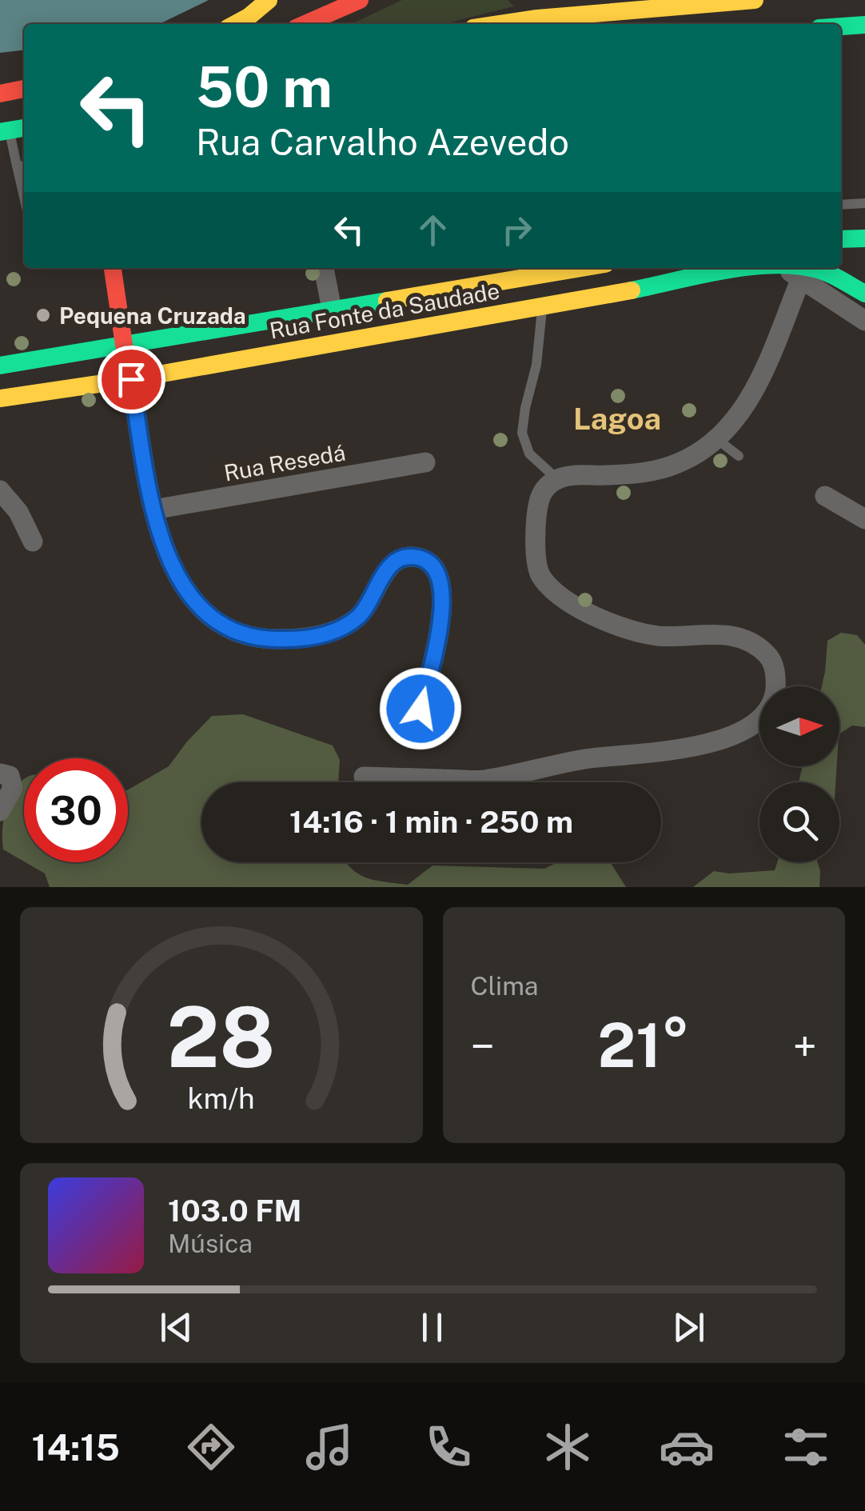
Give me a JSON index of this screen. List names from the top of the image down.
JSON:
{
  "streets": {
    "main road": ["Rua Fonte da Saudade"],
    "street": ["Rua Resedá"]
  },
  "districts": ["Lagoa"],
  "places": ["Pequena Cruzada"],
  "north": "right",
  "page": {
    "turn": ["50 m", "Rua Carvalho Azevedo"],
    "limit": "30",
    "trip": "14:16 · 1 min · 250 m",
    "tile": "Clima",
    "heat": ["−", "21°", "+"],
    "song": ["103.0 FM", "Música"],
    "tabs": "14:15",
    "gauge": ["28", "km/h"]
  }
}
